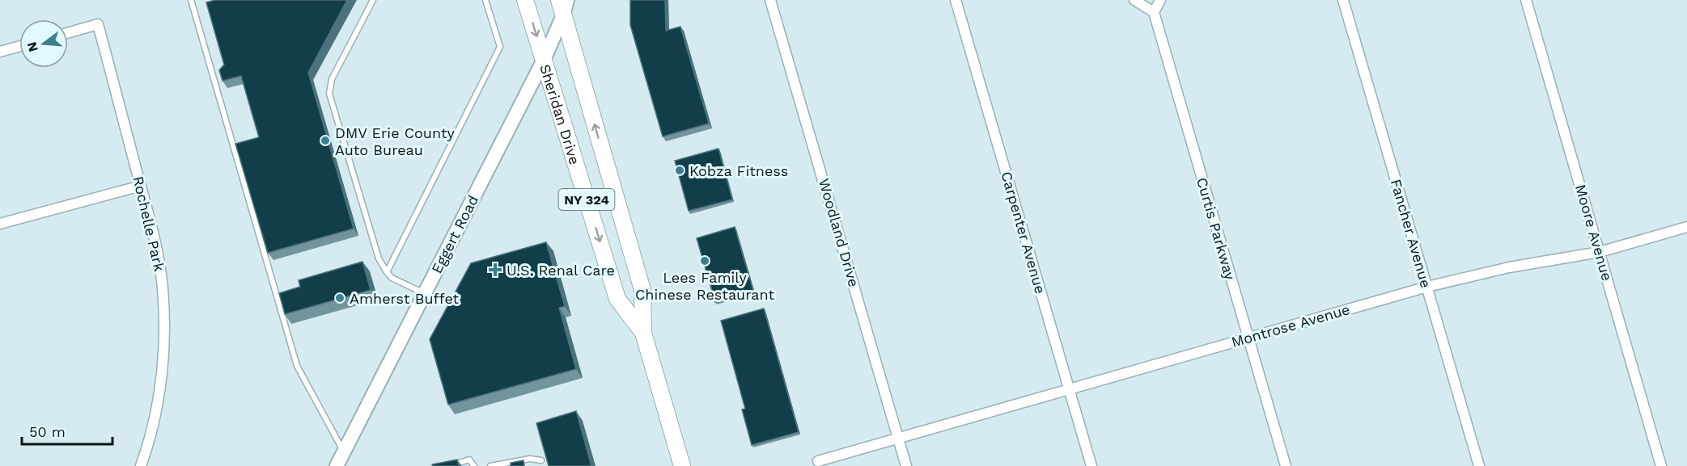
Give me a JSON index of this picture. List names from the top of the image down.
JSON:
{
  "streets": {
    "main road": ["Sheridan Drive", "NY 324"],
    "street": [
      "Rochelle Park",
      "Curtis Parkway",
      "Woodland Drive",
      "Carpenter Avenue",
      "Moore Avenue",
      "Fancher Avenue",
      "Eggert Road",
      "Montrose Avenue"
    ]
  },
  "crossings": [
    ["Sheridan Drive", "Eggert Road"],
    ["Curtis Parkway", "Montrose Avenue"],
    ["Woodland Drive", "Montrose Avenue"],
    ["Carpenter Avenue", "Montrose Avenue"],
    ["Moore Avenue", "Montrose Avenue"],
    ["Fancher Avenue", "Montrose Avenue"]
  ],
  "places": {
    "other": [
      "DMV Erie County Auto Bureau",
      "Kobza Fitness",
      "Lees Family Chinese Restaurant",
      "Amherst Buffet"
    ],
    "health": ["U.S. Renal Care"]
  },
  "scale_bar": "50 m",
  "north": "left"
}
